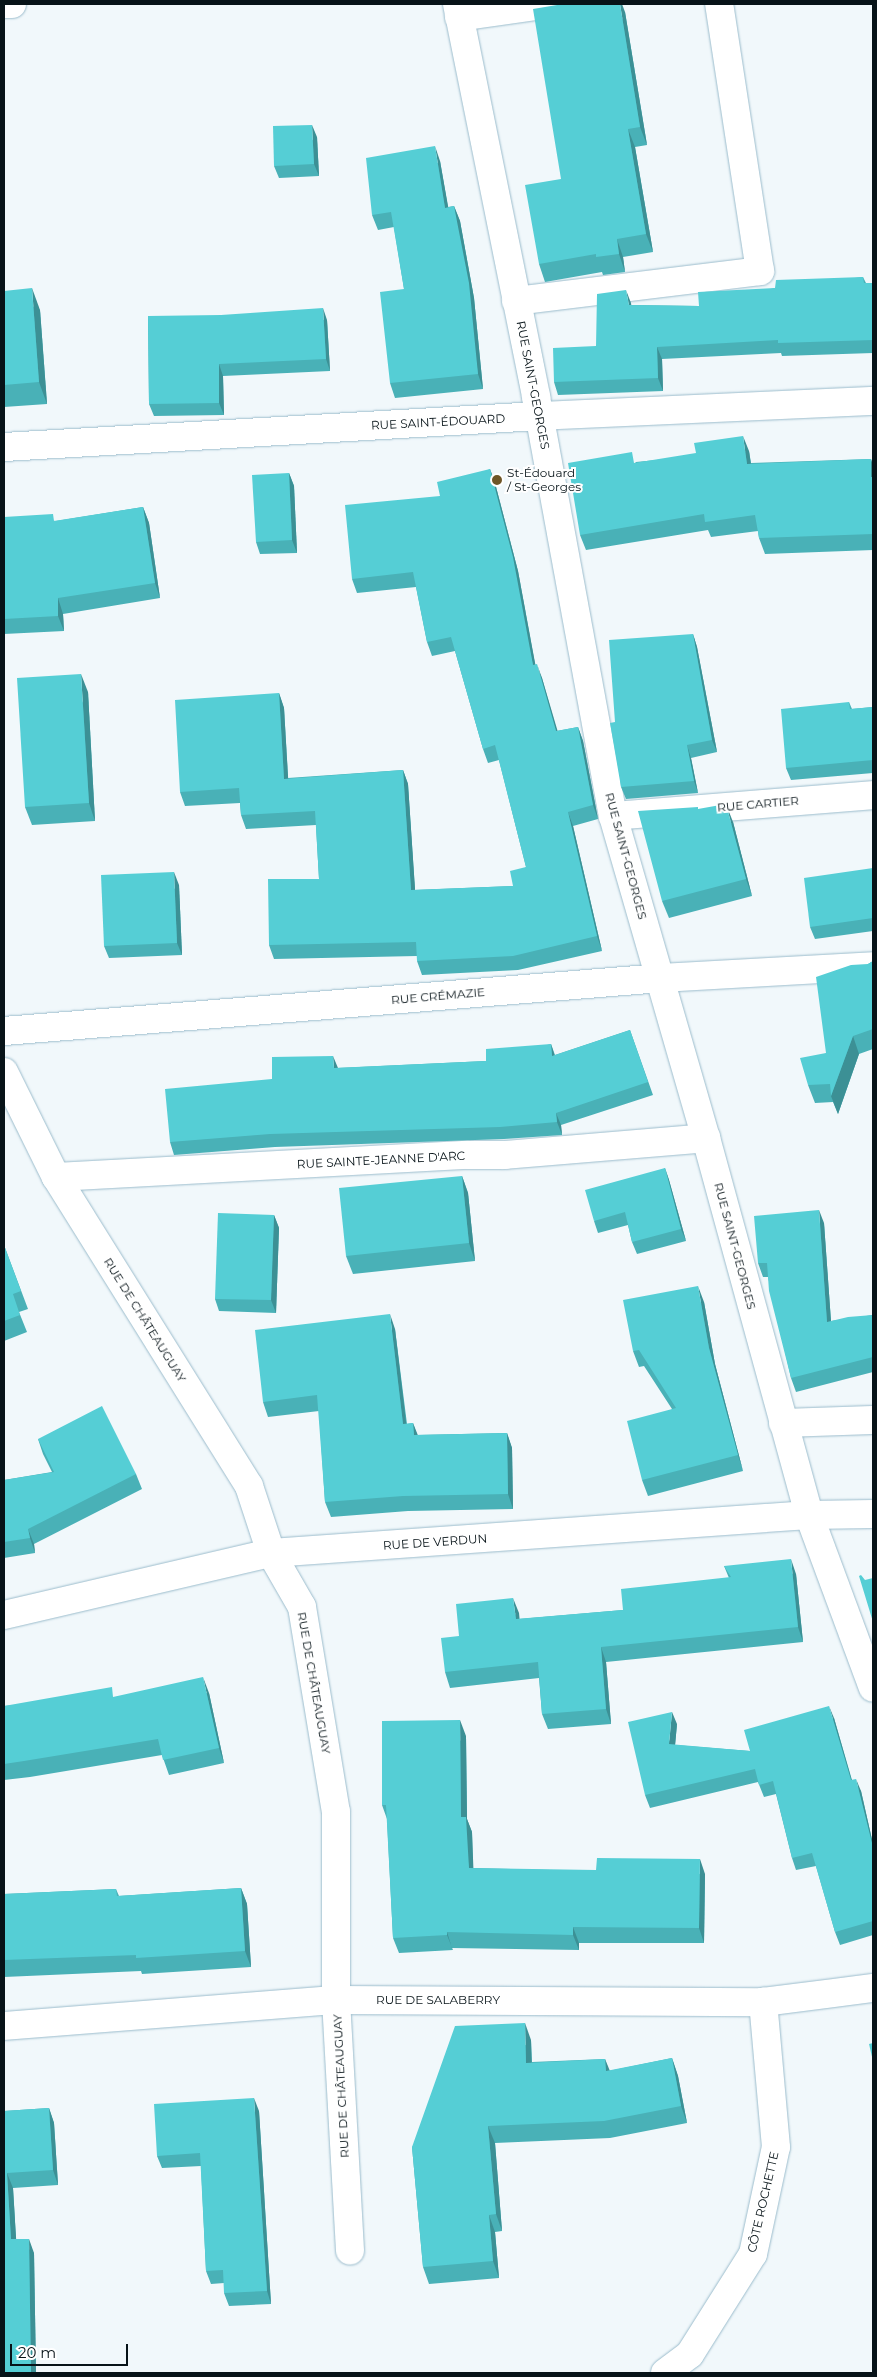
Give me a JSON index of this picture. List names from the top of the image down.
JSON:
{
  "streets": {
    "street": [
      "RUE SAINT-GEORGES",
      "RUE SAINT-ÉDOUARD",
      "RUE CARTIER",
      "RUE CRÉMAZIE",
      "RUE SAINTE-JEANNE D'ARC",
      "RUE DE CHÂTEAUGUAY",
      "RUE DE VERDUN",
      "RUE DE SALABERRY",
      "CÔTE ROCHETTE"
    ]
  },
  "crossings": [
    ["RUE SAINT-GEORGES", "RUE SAINT-ÉDOUARD"],
    ["RUE SAINT-GEORGES", "RUE CARTIER"],
    ["RUE SAINT-GEORGES", "RUE CRÉMAZIE"],
    ["RUE SAINT-GEORGES", "RUE SAINTE-JEANNE D'ARC"],
    ["RUE SAINT-GEORGES", "RUE DE VERDUN"],
    ["RUE SAINTE-JEANNE D'ARC", "RUE DE CHÂTEAUGUAY"],
    ["RUE DE CHÂTEAUGUAY", "RUE DE VERDUN"],
    ["RUE DE CHÂTEAUGUAY", "RUE DE SALABERRY"],
    ["RUE DE SALABERRY", "CÔTE ROCHETTE"]
  ],
  "places": ["St-Édouard / St-Georges"],
  "scale_bar": "20 m"
}
